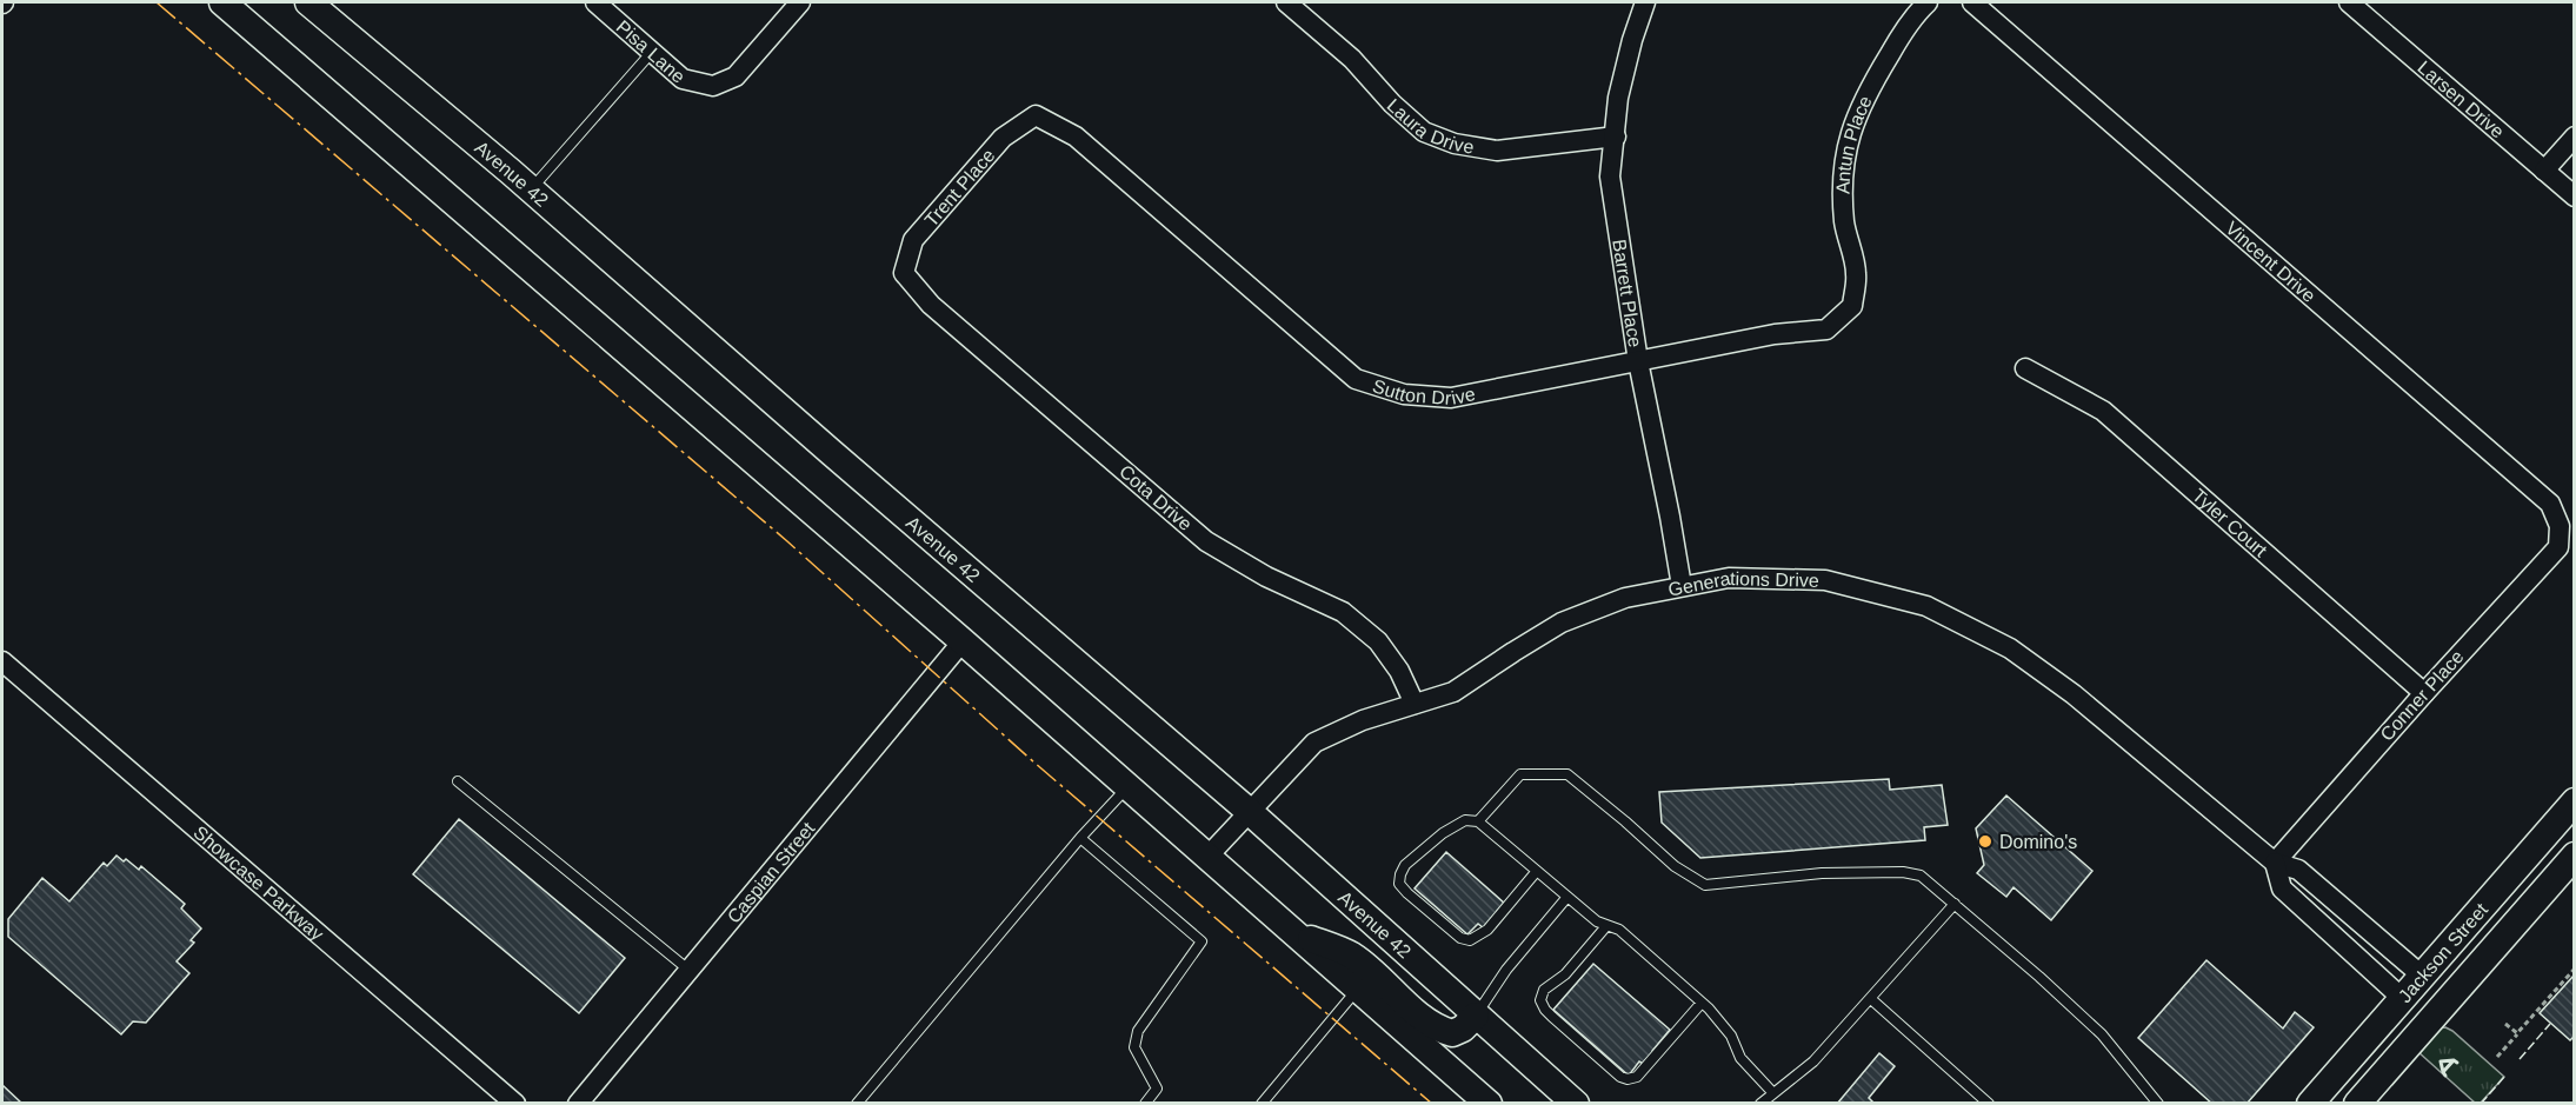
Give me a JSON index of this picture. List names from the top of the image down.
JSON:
{
  "streets": {
    "main road": ["Avenue 42", "Jackson Street"],
    "street": [
      "Pisa Lane",
      "Larsen Drive",
      "Laura Drive",
      "Antun Place",
      "Trent Place",
      "Vincent Drive",
      "Barrett Place",
      "Sutton Drive",
      "Cota Drive",
      "Tyler Court",
      "Generations Drive",
      "Conner Place",
      "Caspian Street",
      "Showcase Parkway"
    ]
  },
  "crossings": [
    ["Laura Drive", "Barrett Place"],
    ["Antun Place", "Sutton Drive"],
    ["Avenue 42", "Generations Drive"],
    ["Trent Place", "Sutton Drive"],
    ["Trent Place", "Cota Drive"],
    ["Vincent Drive", "Conner Place"],
    ["Barrett Place", "Sutton Drive"],
    ["Barrett Place", "Generations Drive"],
    ["Cota Drive", "Generations Drive"],
    ["Tyler Court", "Conner Place"],
    ["Generations Drive", "Conner Place"],
    ["Generations Drive", "Jackson Street"]
  ],
  "places": ["Domino's"]
}
